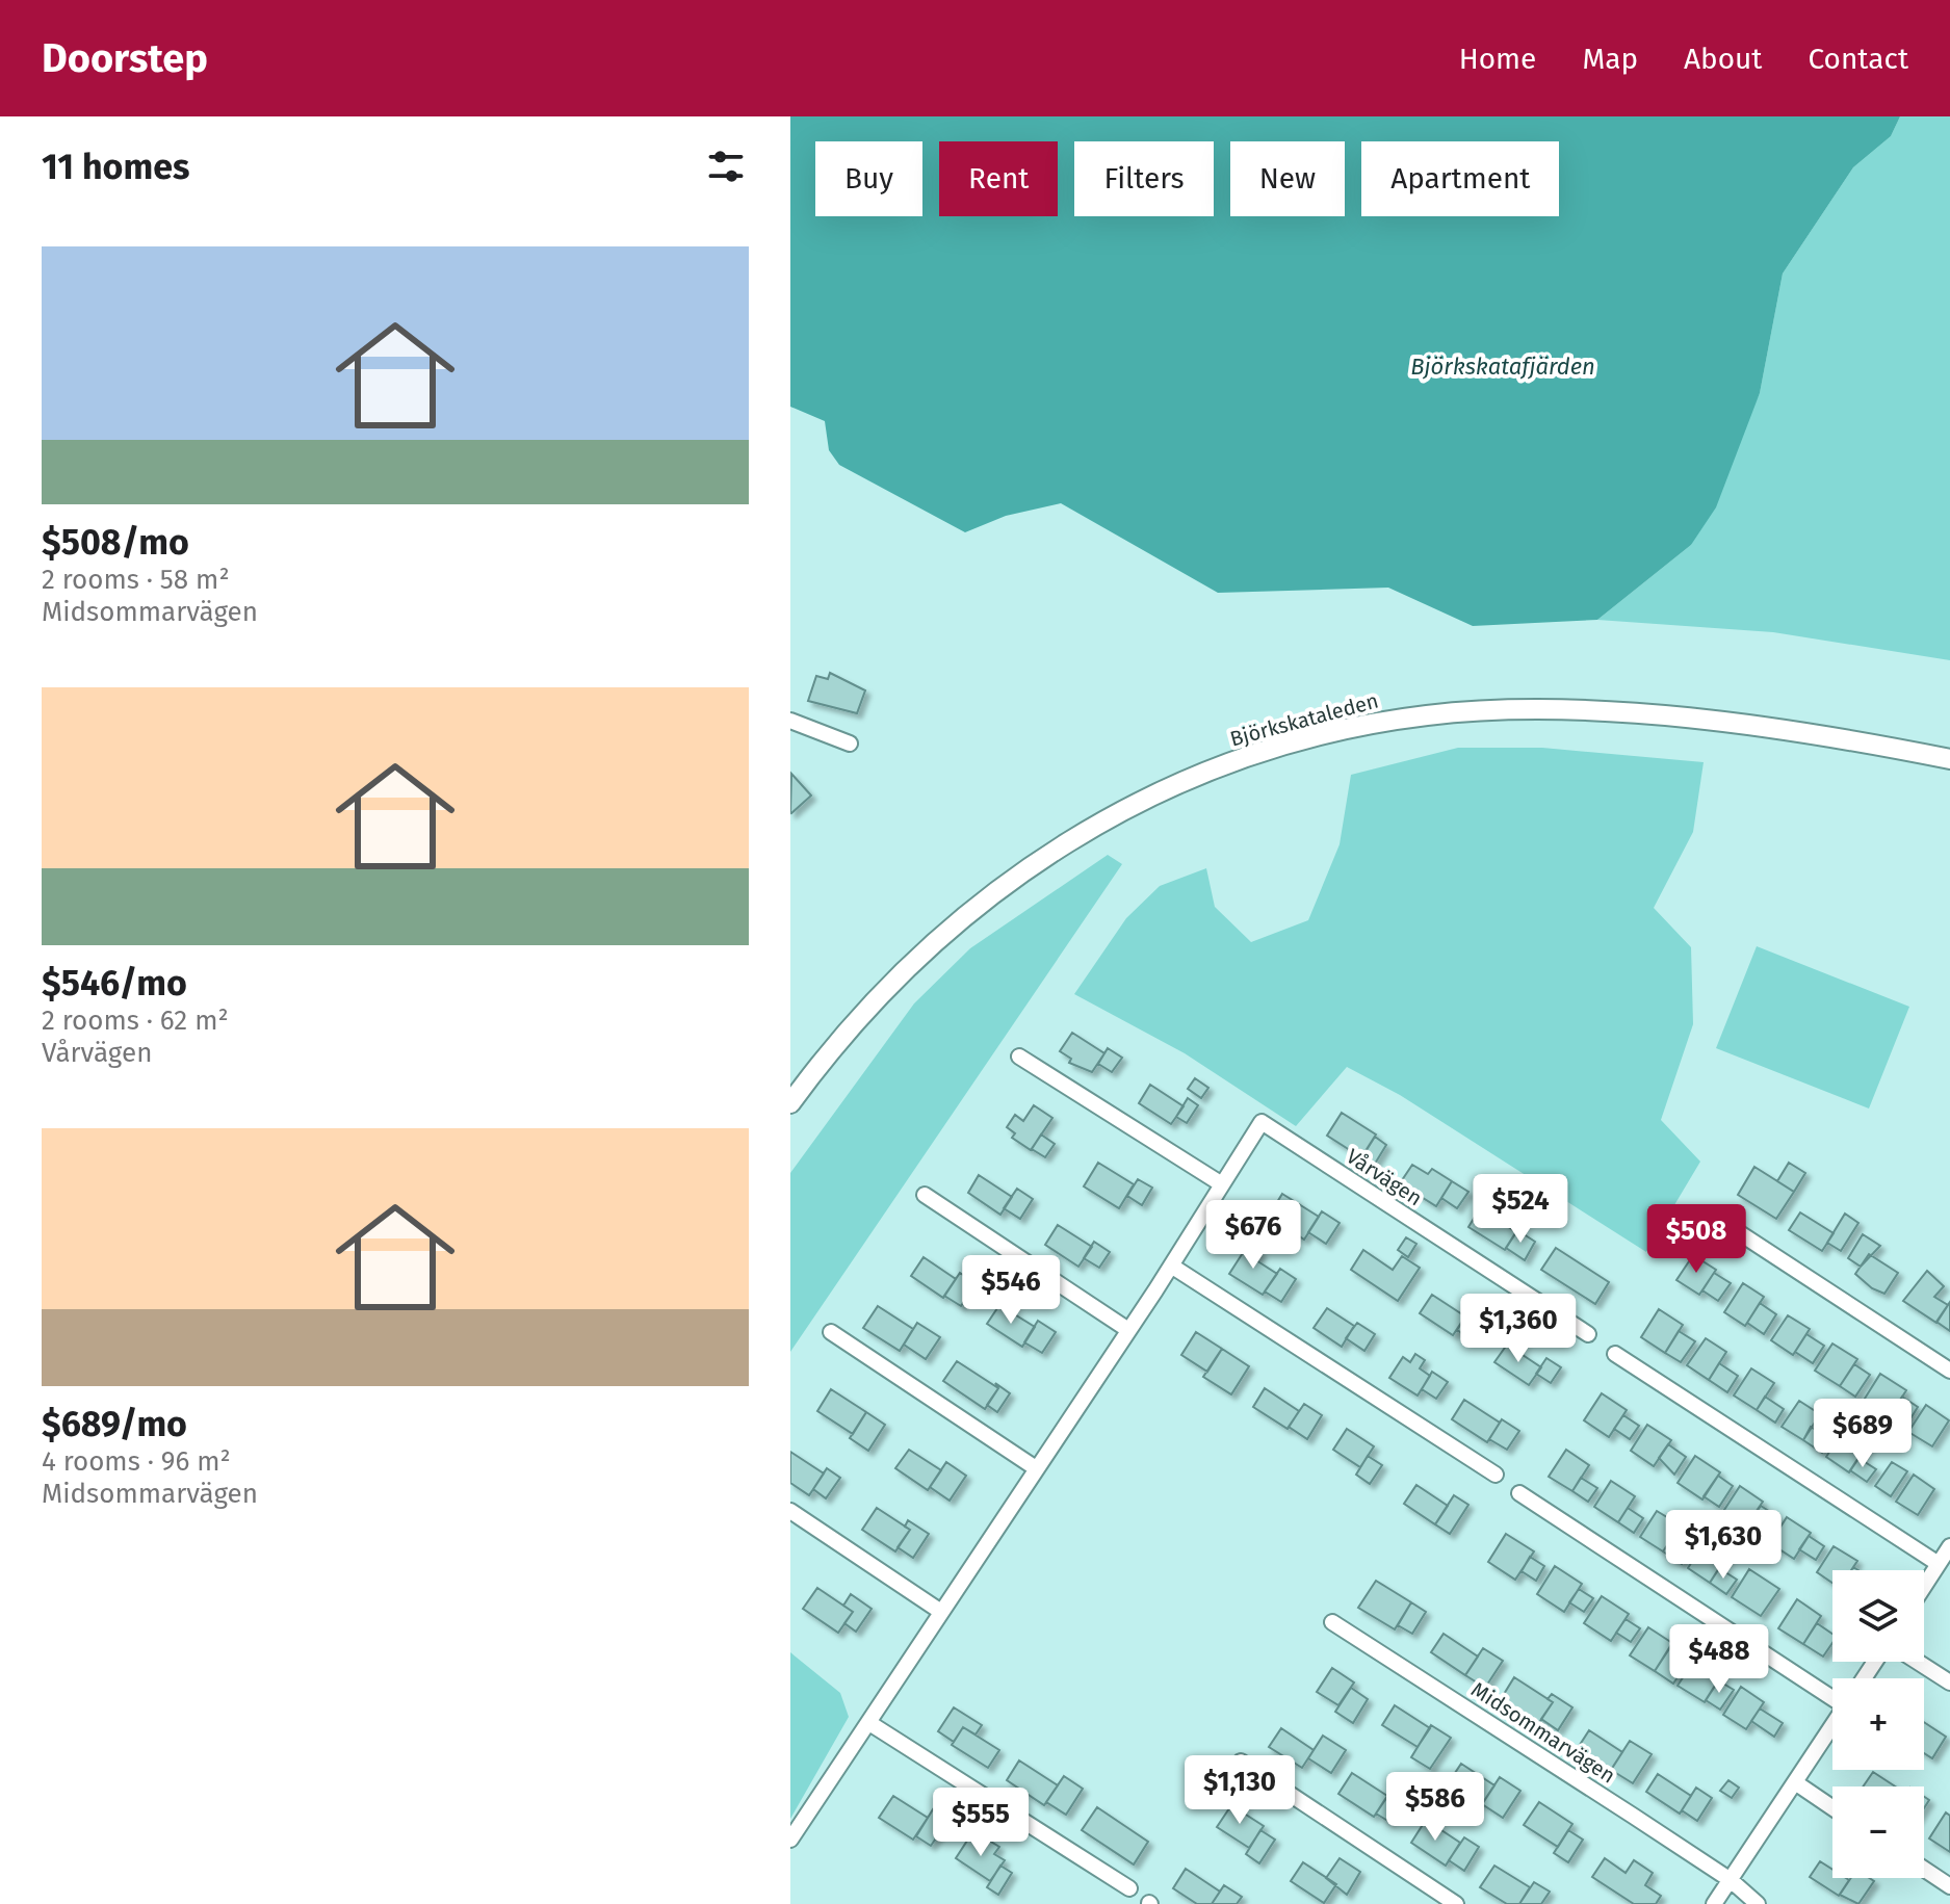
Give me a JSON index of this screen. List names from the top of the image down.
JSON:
{
  "streets": {
    "main road": ["Björkskataleden"],
    "street": ["Vårvägen", "Midsommarvägen"]
  },
  "water": ["Björkskatafjärden"],
  "page": {
    "header": "Doorstep",
    "nav": [
      "Home",
      "Map",
      "About",
      "Contact"
    ],
    "heading": "11 homes",
    "chip": [
      "Buy",
      "Rent",
      "Filters",
      "New",
      "Apartment"
    ],
    "list": [
      {
        "name": "$508/mo",
        "note": "2 rooms · 58 m² · Midsommarvägen"
      },
      {
        "name": "$546/mo",
        "note": "2 rooms · 62 m² · Vårvägen"
      },
      {
        "name": "$689/mo",
        "note": "4 rooms · 96 m² · Midsommarvägen"
      }
    ],
    "price": [
      "$524",
      "$676",
      "$508",
      "$546",
      "$1,360",
      "$689",
      "$1,630",
      "$488",
      "$1,130",
      "$586",
      "$555"
    ],
    "map_buttons": ["+", "−"]
  }
}
